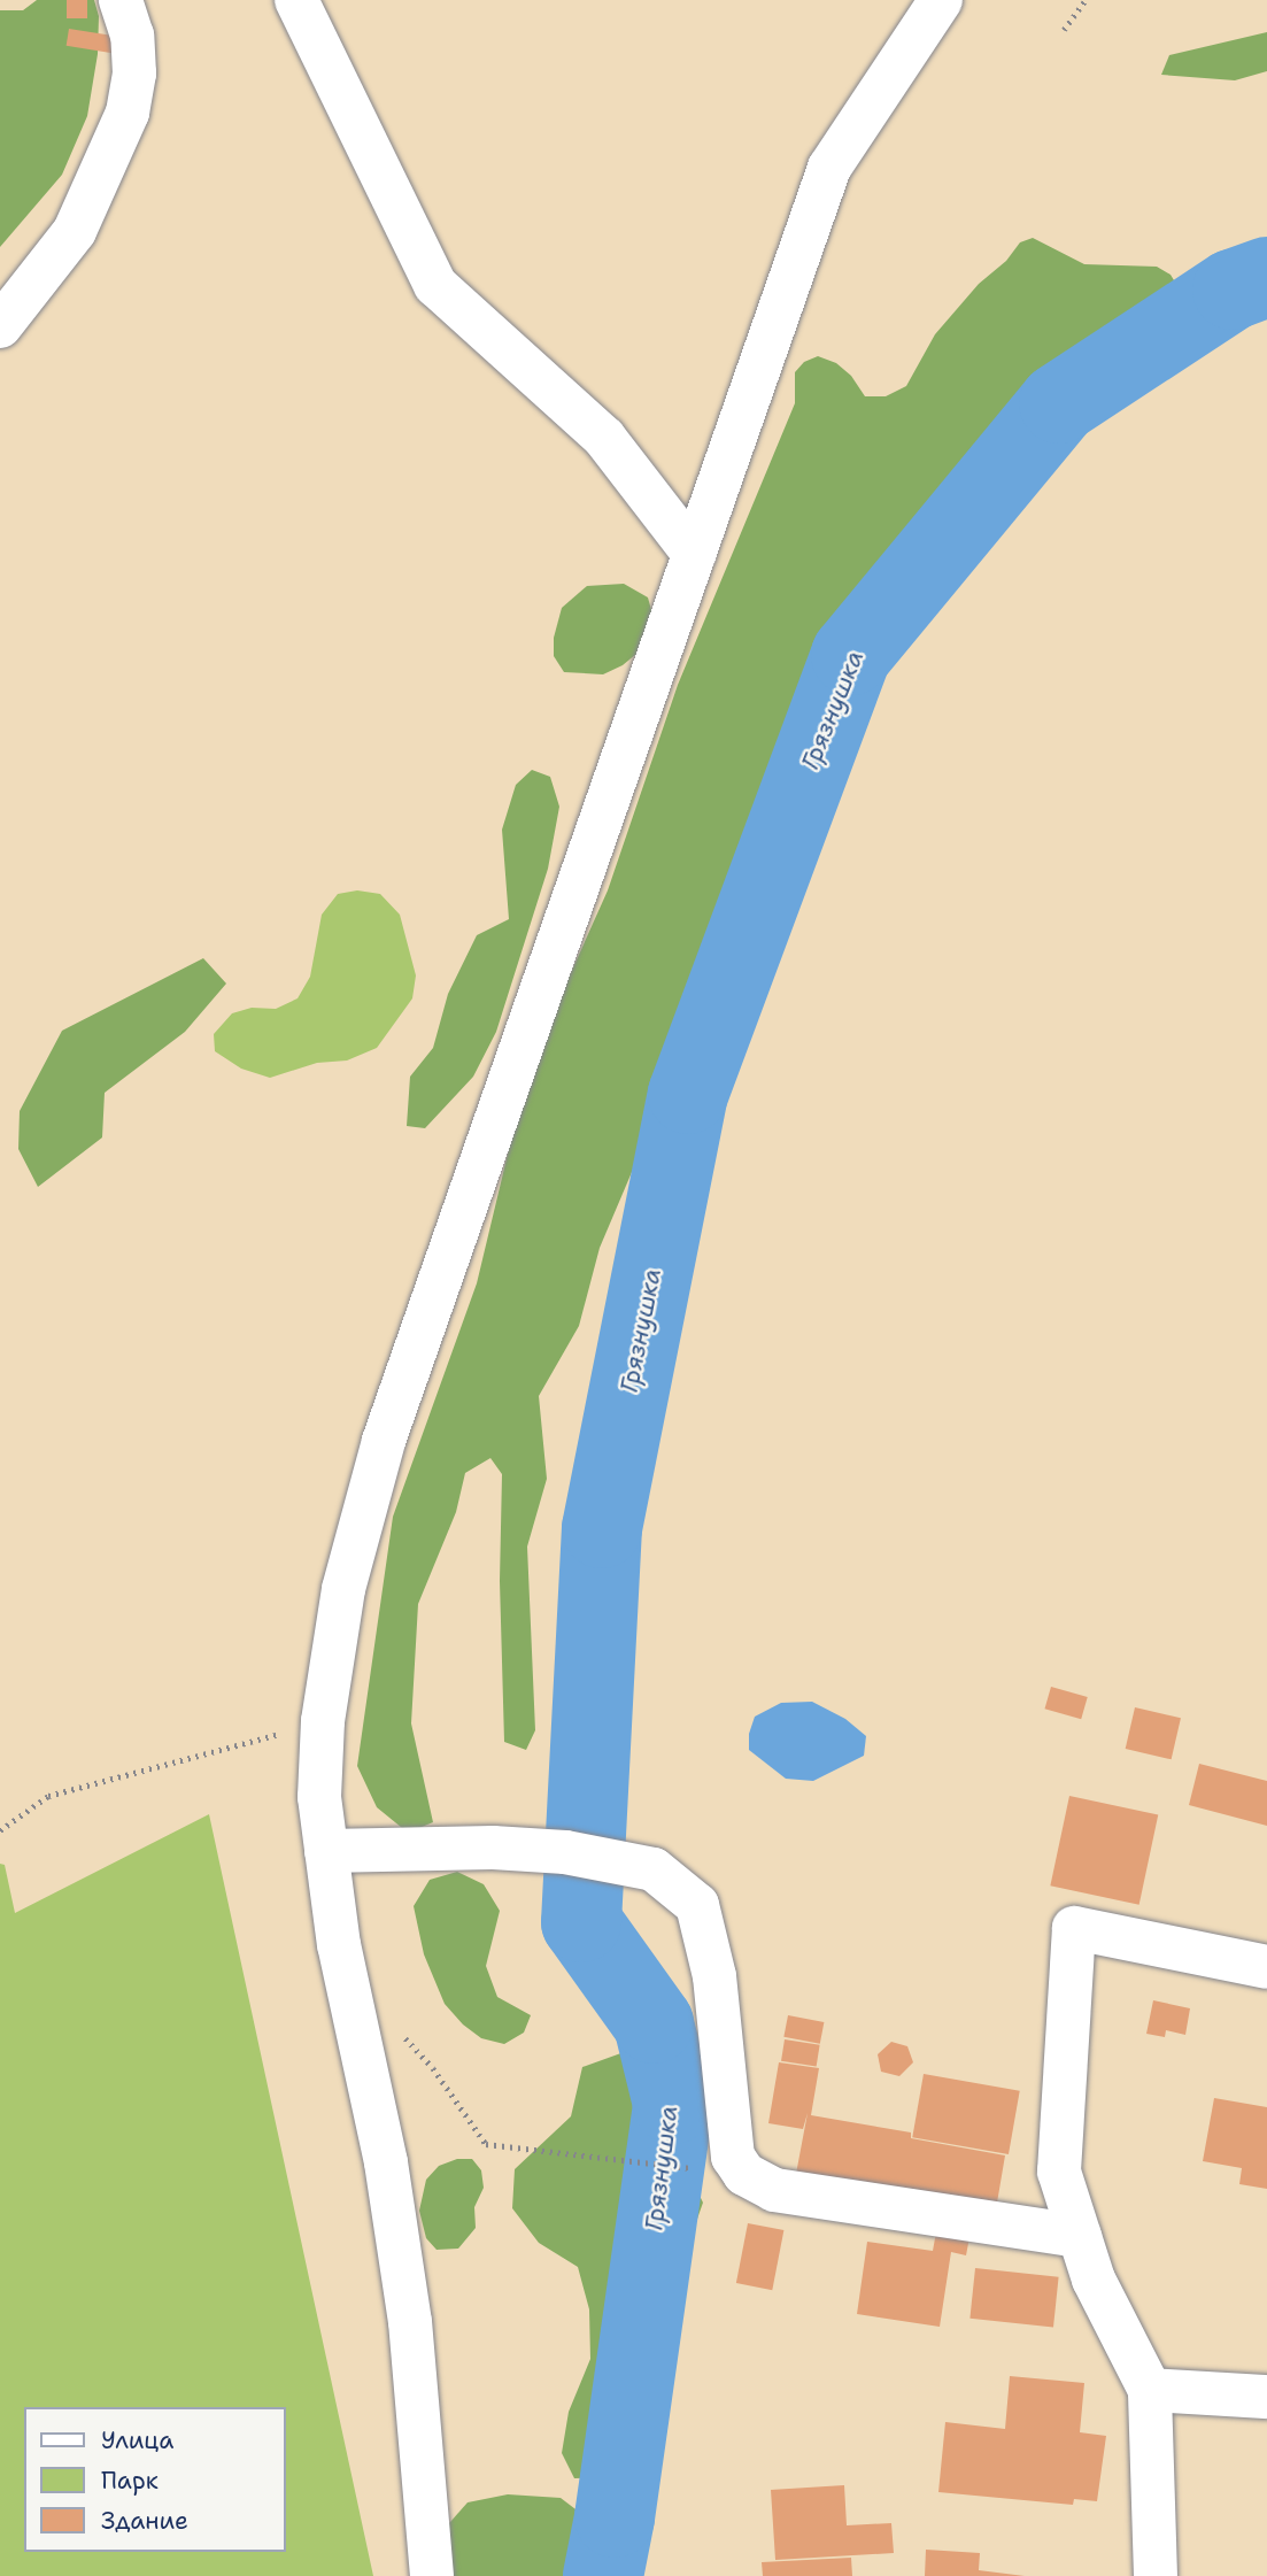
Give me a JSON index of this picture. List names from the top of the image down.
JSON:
{
  "water": ["Грязнушка"],
  "legend": ["Улица", "Парк", "Здание"]
}
